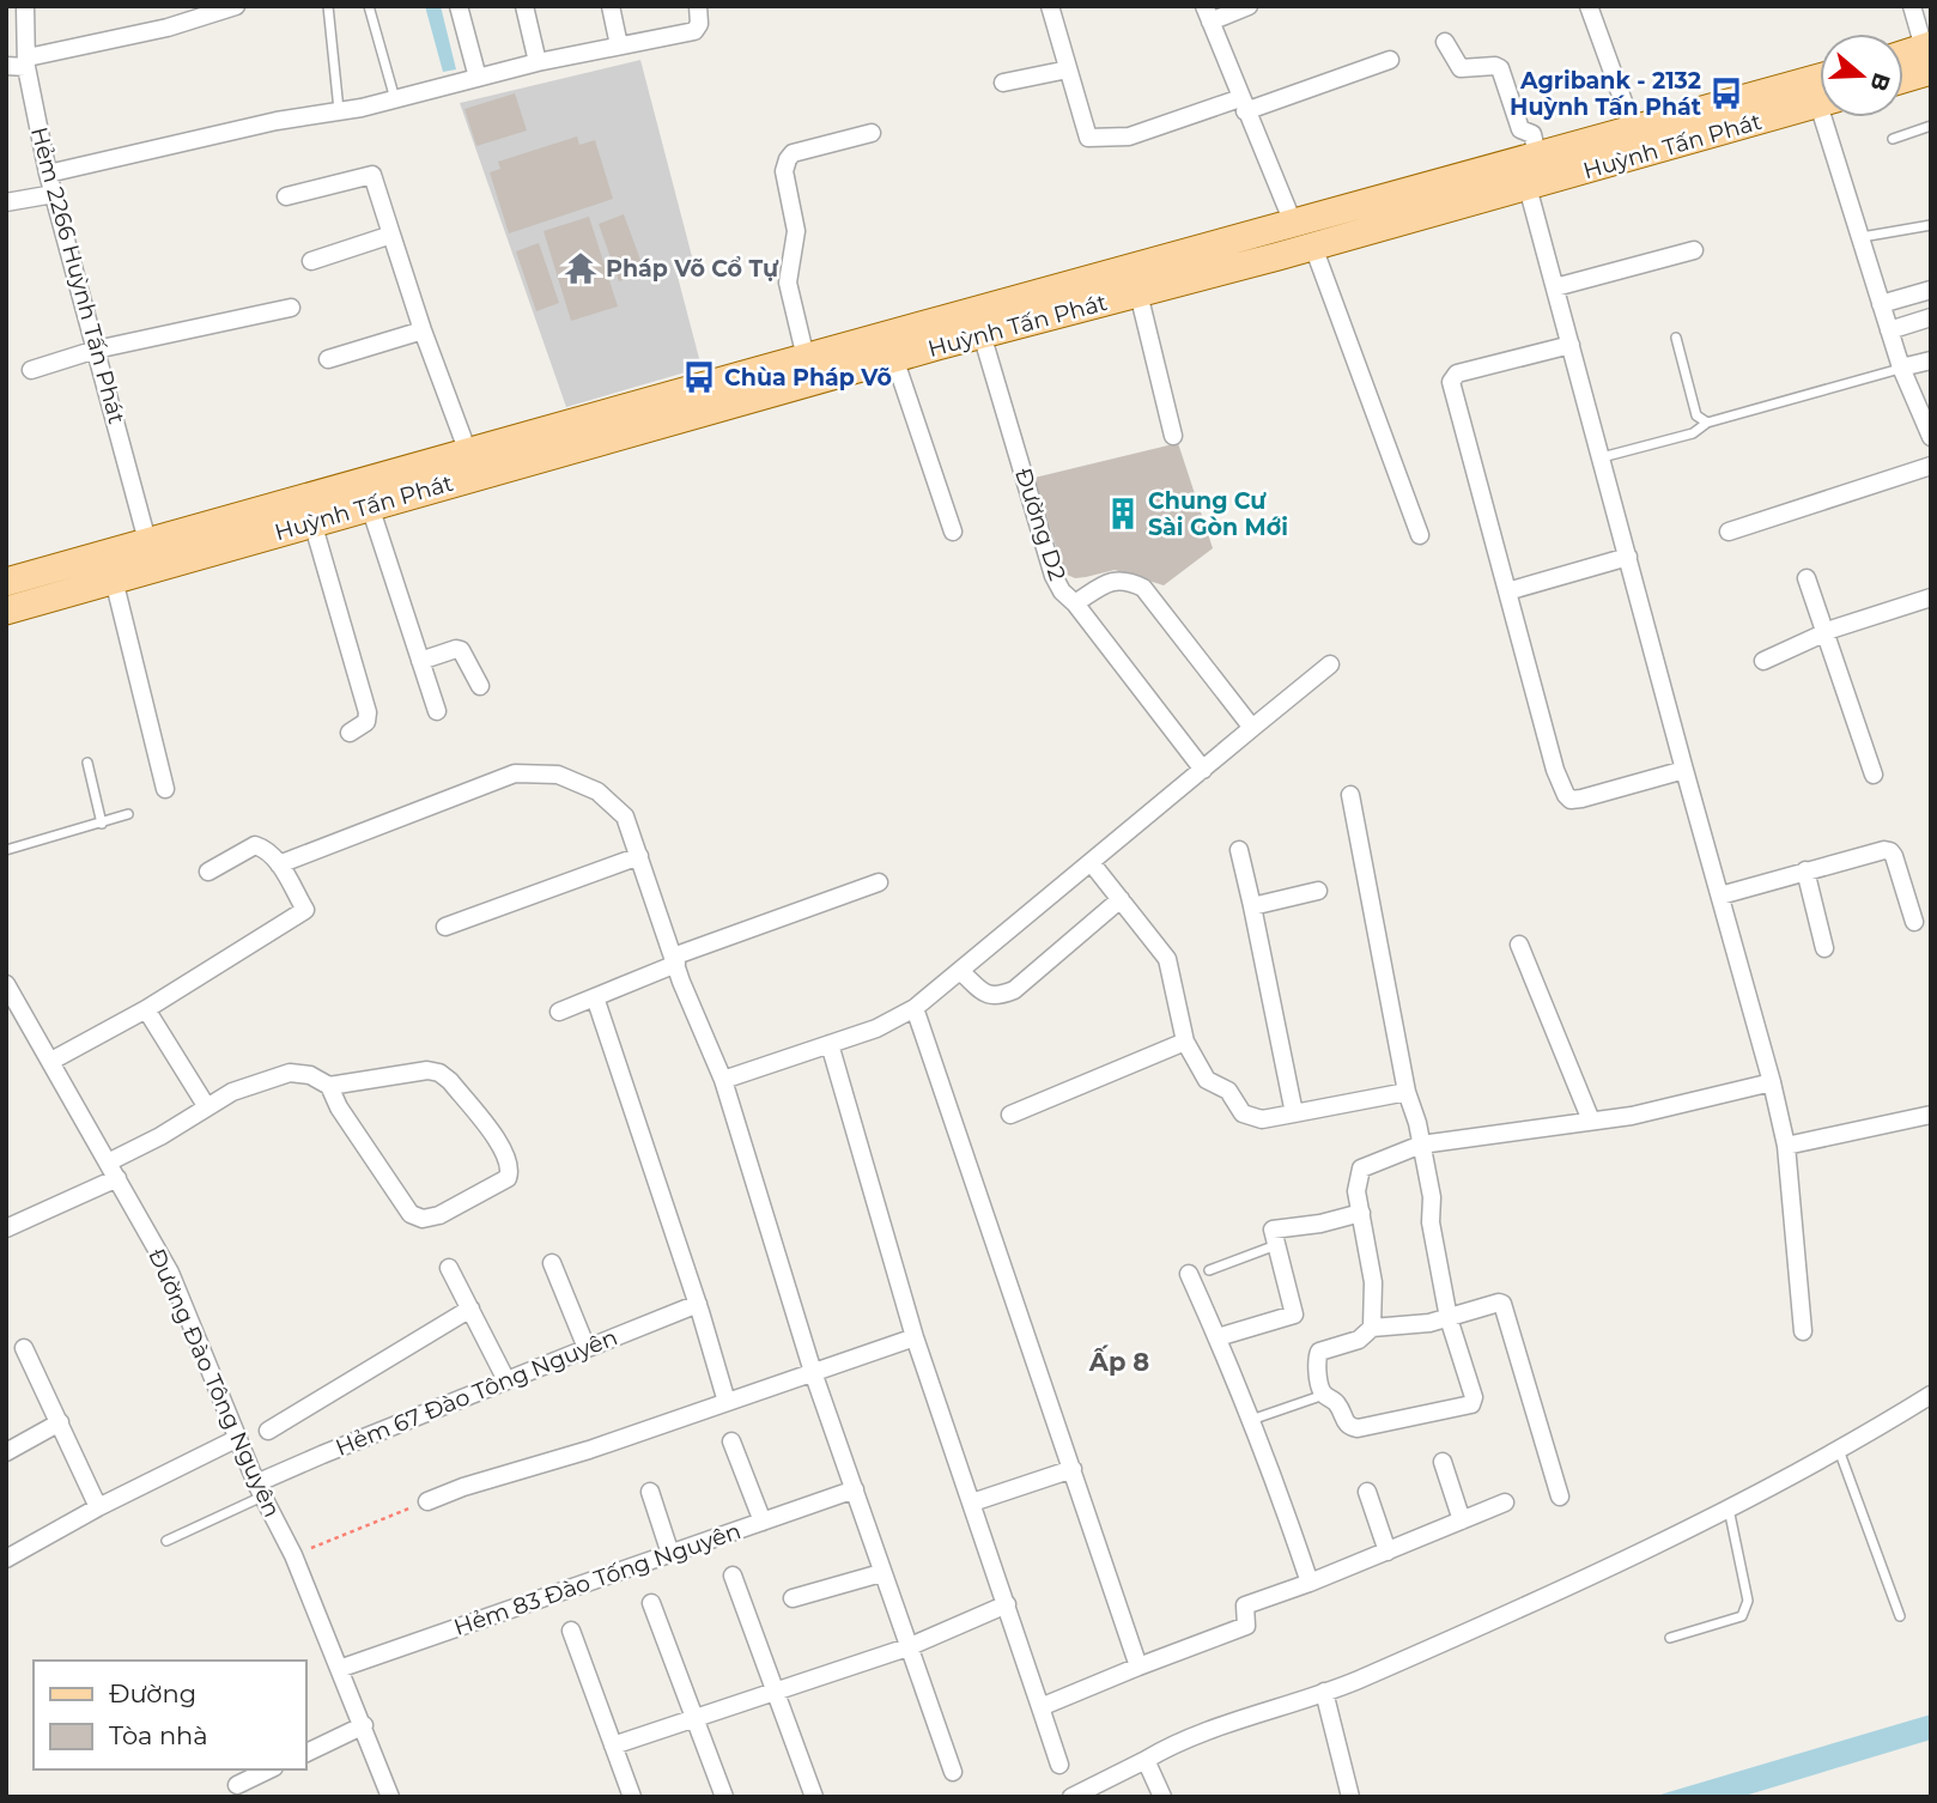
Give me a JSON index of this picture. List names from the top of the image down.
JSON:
{
  "streets": {
    "main road": ["Huỳnh Tấn Phát"],
    "street": [
      "Hẻm 2266 Huỳnh Tấn Phát",
      "Đường D2",
      "Đường Đào Tông Nguyên",
      "Hẻm 67 Đào Tông Nguyên",
      "Hẻm 83 Đào Tống Nguyên"
    ]
  },
  "crossings": [
    ["Huỳnh Tấn Phát", "Hẻm 2266 Huỳnh Tấn Phát"],
    ["Huỳnh Tấn Phát", "Đường D2"],
    ["Đường Đào Tông Nguyên", "Hẻm 67 Đào Tông Nguyên"],
    ["Đường Đào Tông Nguyên", "Hẻm 83 Đào Tống Nguyên"]
  ],
  "districts": ["Ấp 8"],
  "places": {
    "bus stop": ["Agribank - 2132 Huỳnh Tấn Phát", "Chùa Pháp Võ"],
    "temple": ["Pháp Võ Cổ Tự"],
    "building": ["Chung Cư Sài Gòn Mới"]
  },
  "legend": ["Đường", "Tòa nhà"],
  "north": "right"
}
